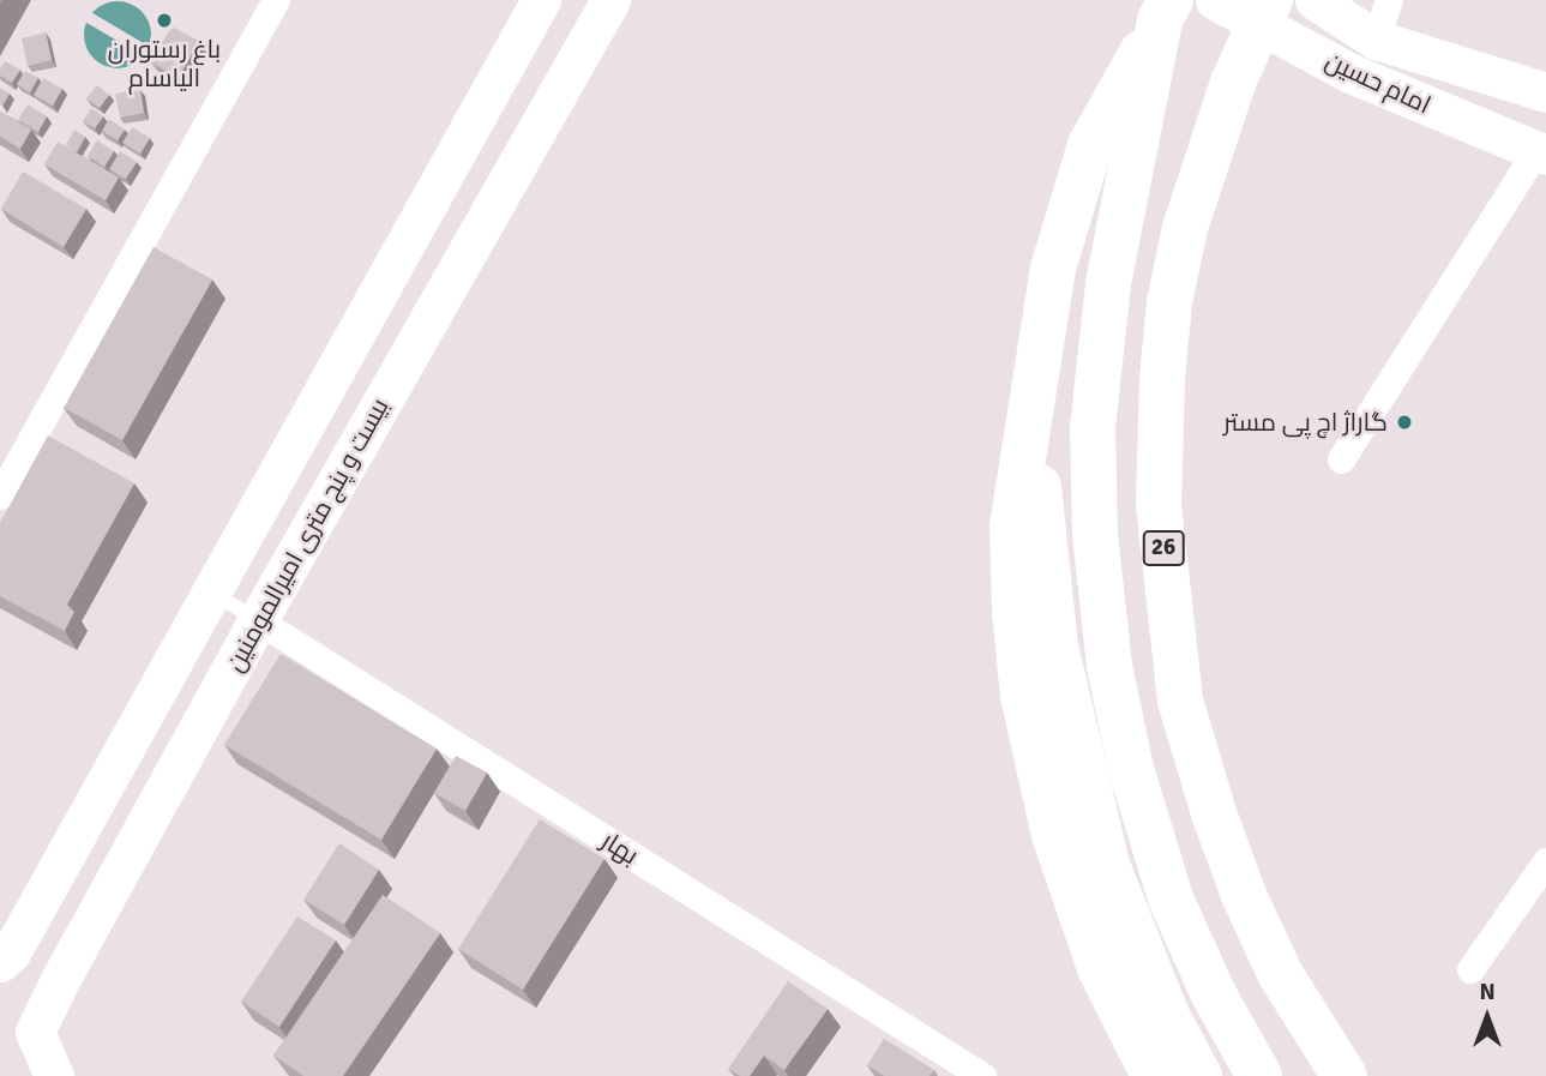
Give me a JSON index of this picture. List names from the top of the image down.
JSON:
{
  "streets": {
    "highway": ["26"],
    "main road": ["امام حسین", "بیست و پنج متری امیرالمومنین"],
    "street": ["بهار"]
  },
  "crossings": [
    ["بیست و پنج متری امیرالمومنین", "بهار"]
  ],
  "places": ["باغ رستوران الیاسام", "گاراژ اچ پی مستر"],
  "north": "top"
}
